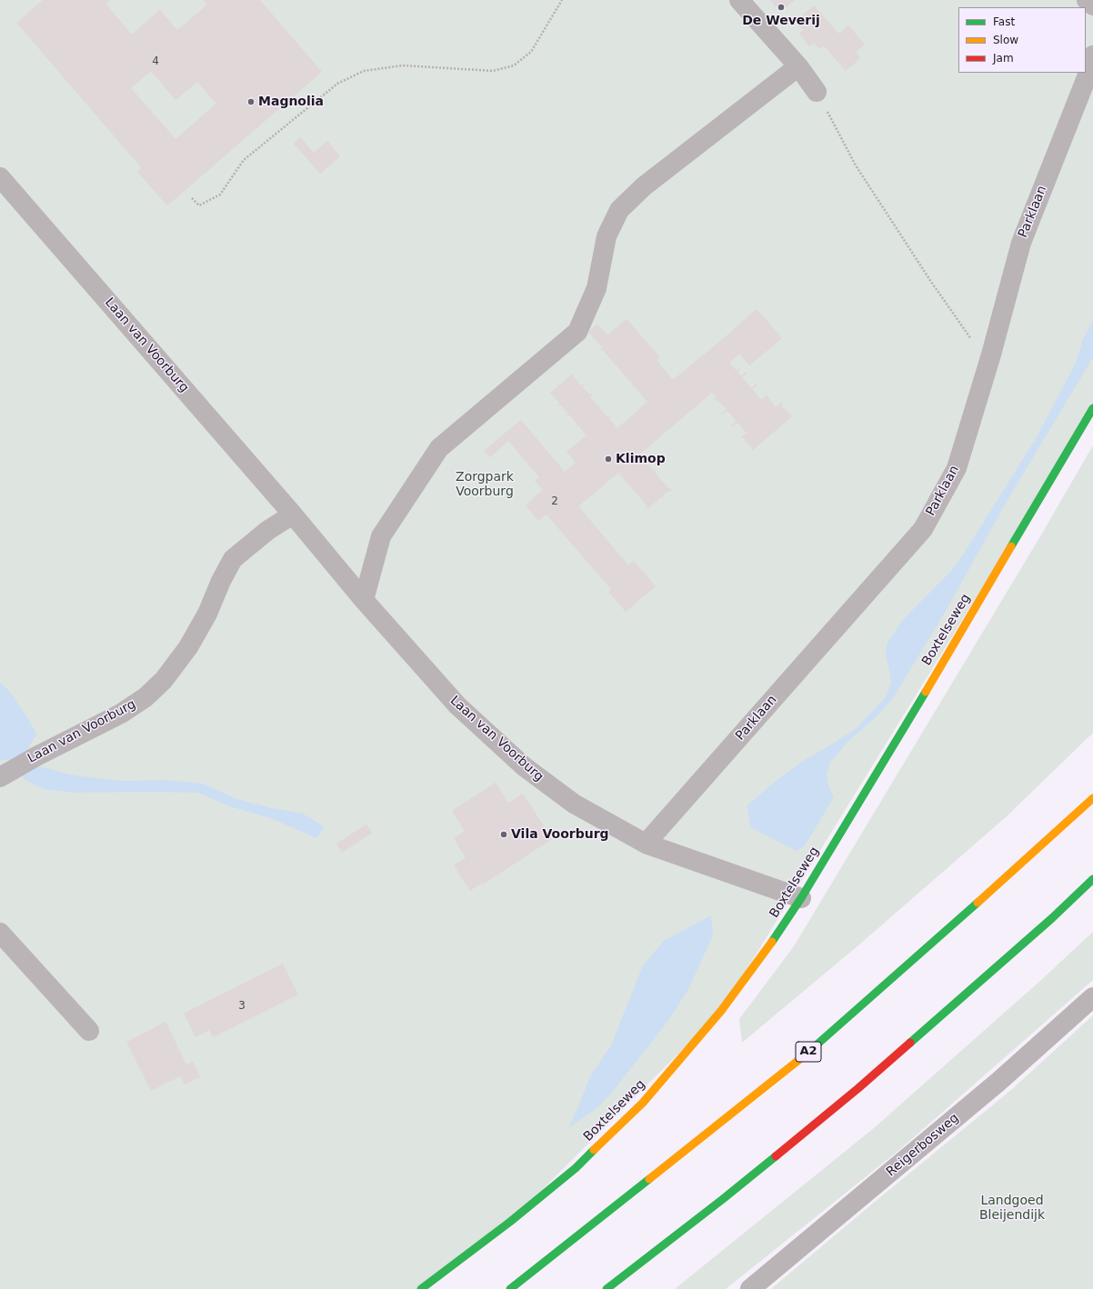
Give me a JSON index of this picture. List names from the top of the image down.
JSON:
{
  "streets": {
    "main road": ["Boxtelseweg", "A2"],
    "street": ["Parklaan", "Laan van Voorburg", "Reigerbosweg"]
  },
  "crossings": [
    ["Parklaan", "Laan van Voorburg"],
    ["Laan van Voorburg", "Boxtelseweg"]
  ],
  "parks": ["Zorgpark Voorburg", "Landgoed Bleijendijk"],
  "places": [
    "De Weverij",
    "Magnolia",
    "Klimop",
    "Vila Voorburg"
  ],
  "house_numbers": ["4", "2", "3"],
  "legend": ["Fast", "Slow", "Jam"]
}
